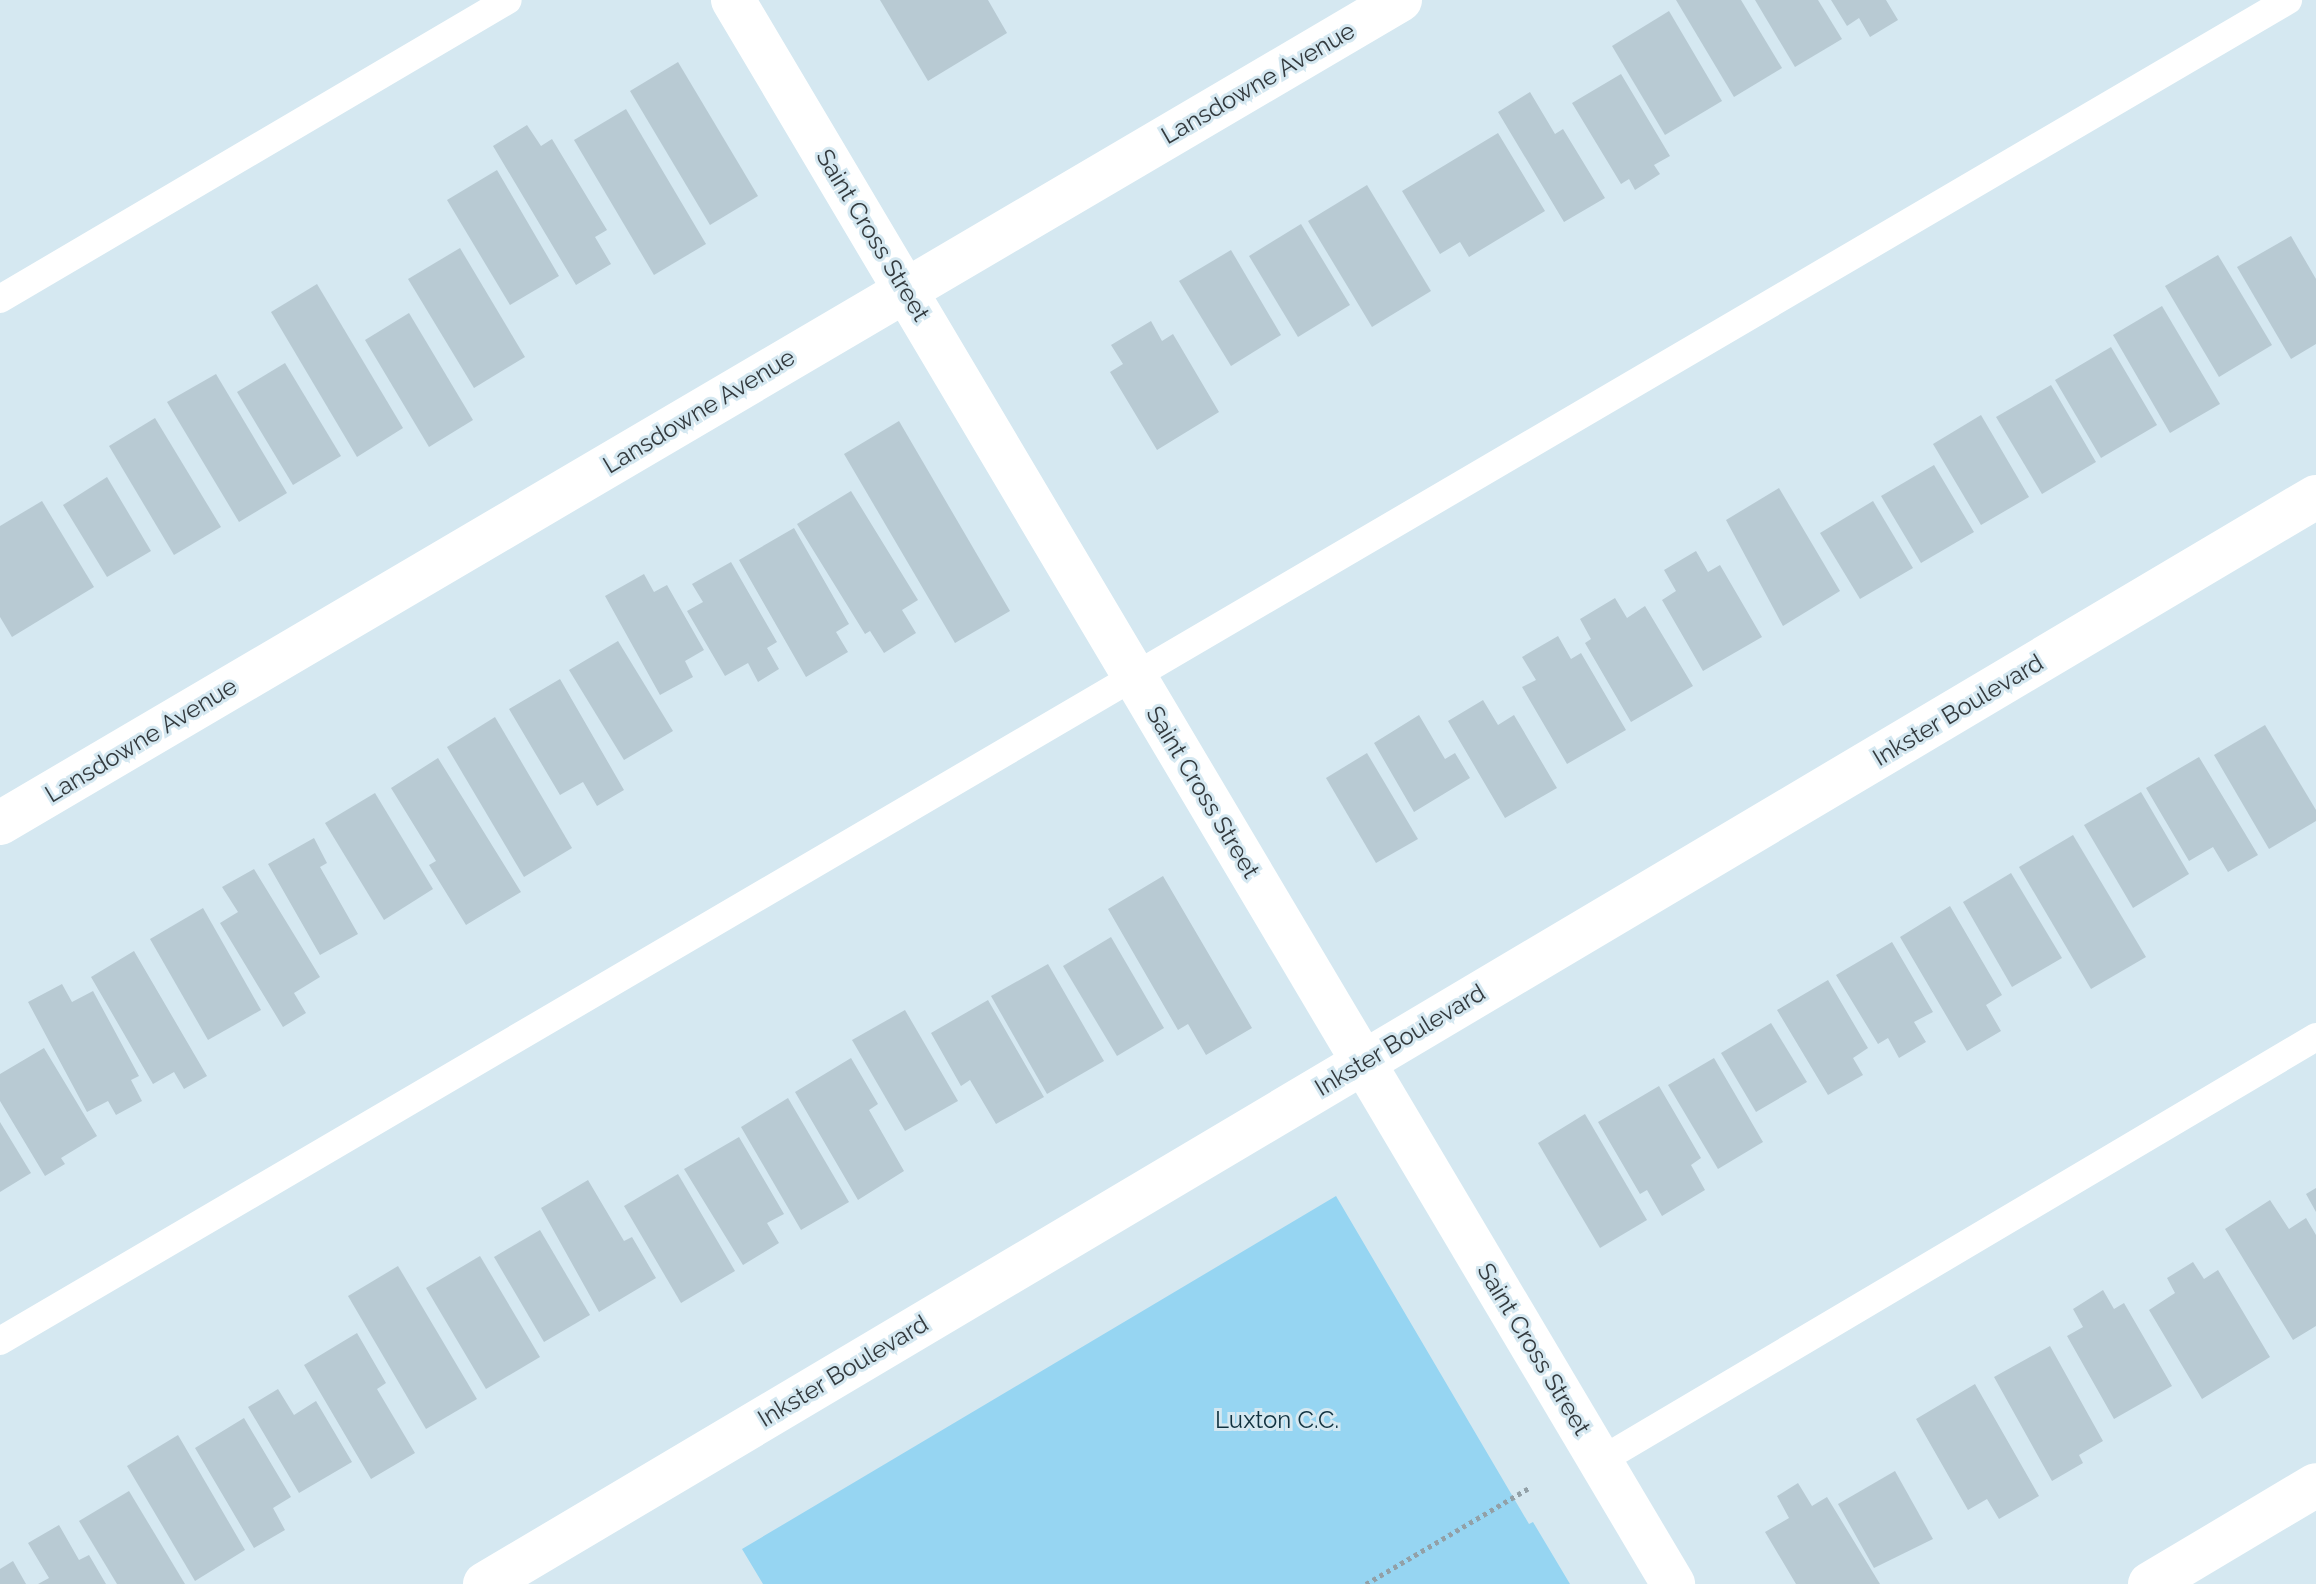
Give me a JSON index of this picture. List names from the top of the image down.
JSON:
{
  "streets": {
    "street": ["Lansdowne Avenue", "Saint Cross Street", "Inkster Boulevard"]
  },
  "crossings": [
    ["Lansdowne Avenue", "Saint Cross Street"],
    ["Saint Cross Street", "Inkster Boulevard"]
  ],
  "parks": ["Luxton C.C."]
}
